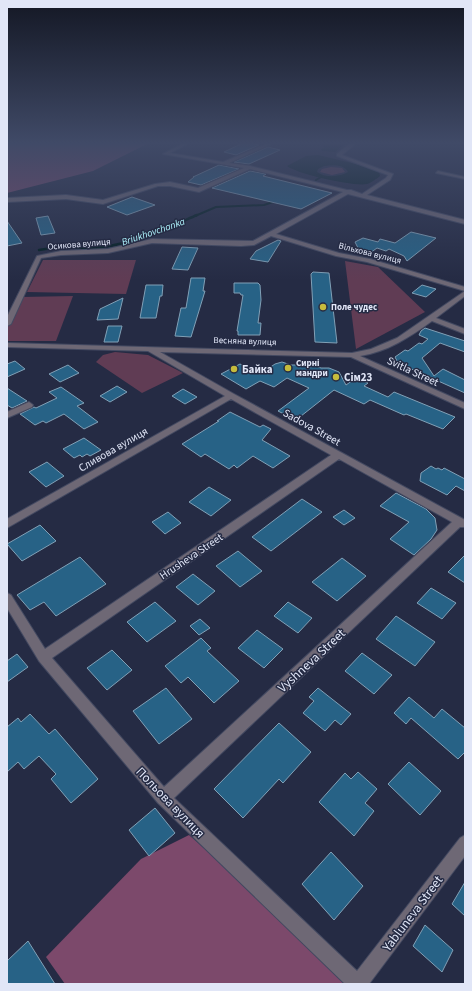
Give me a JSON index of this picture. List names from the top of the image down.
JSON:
{
  "streets": {
    "street": [
      "Осикова вулиця",
      "Вільхова вулиця",
      "Весняна вулиця",
      "Svitla Street",
      "Sadova Street",
      "Сливова вулиця",
      "Hrusheva Street",
      "Vyshneva Street",
      "Польова вулиця",
      "Yabluneva Street"
    ]
  },
  "crossings": [
    ["Осикова вулиця", "Вільхова вулиця"],
    ["Весняна вулиця", "Svitla Street"],
    ["Весняна вулиця", "Sadova Street"],
    ["Sadova Street", "Сливова вулиця"],
    ["Sadova Street", "Hrusheva Street"],
    ["Sadova Street", "Vyshneva Street"],
    ["Hrusheva Street", "Польова вулиця"],
    ["Vyshneva Street", "Польова вулиця"],
    ["Польова вулиця", "Yabluneva Street"]
  ],
  "water": ["Briukhovchanka"],
  "places": [
    "Поле чудес",
    "Сирні мандри",
    "Байка",
    "Сім23"
  ]
}
